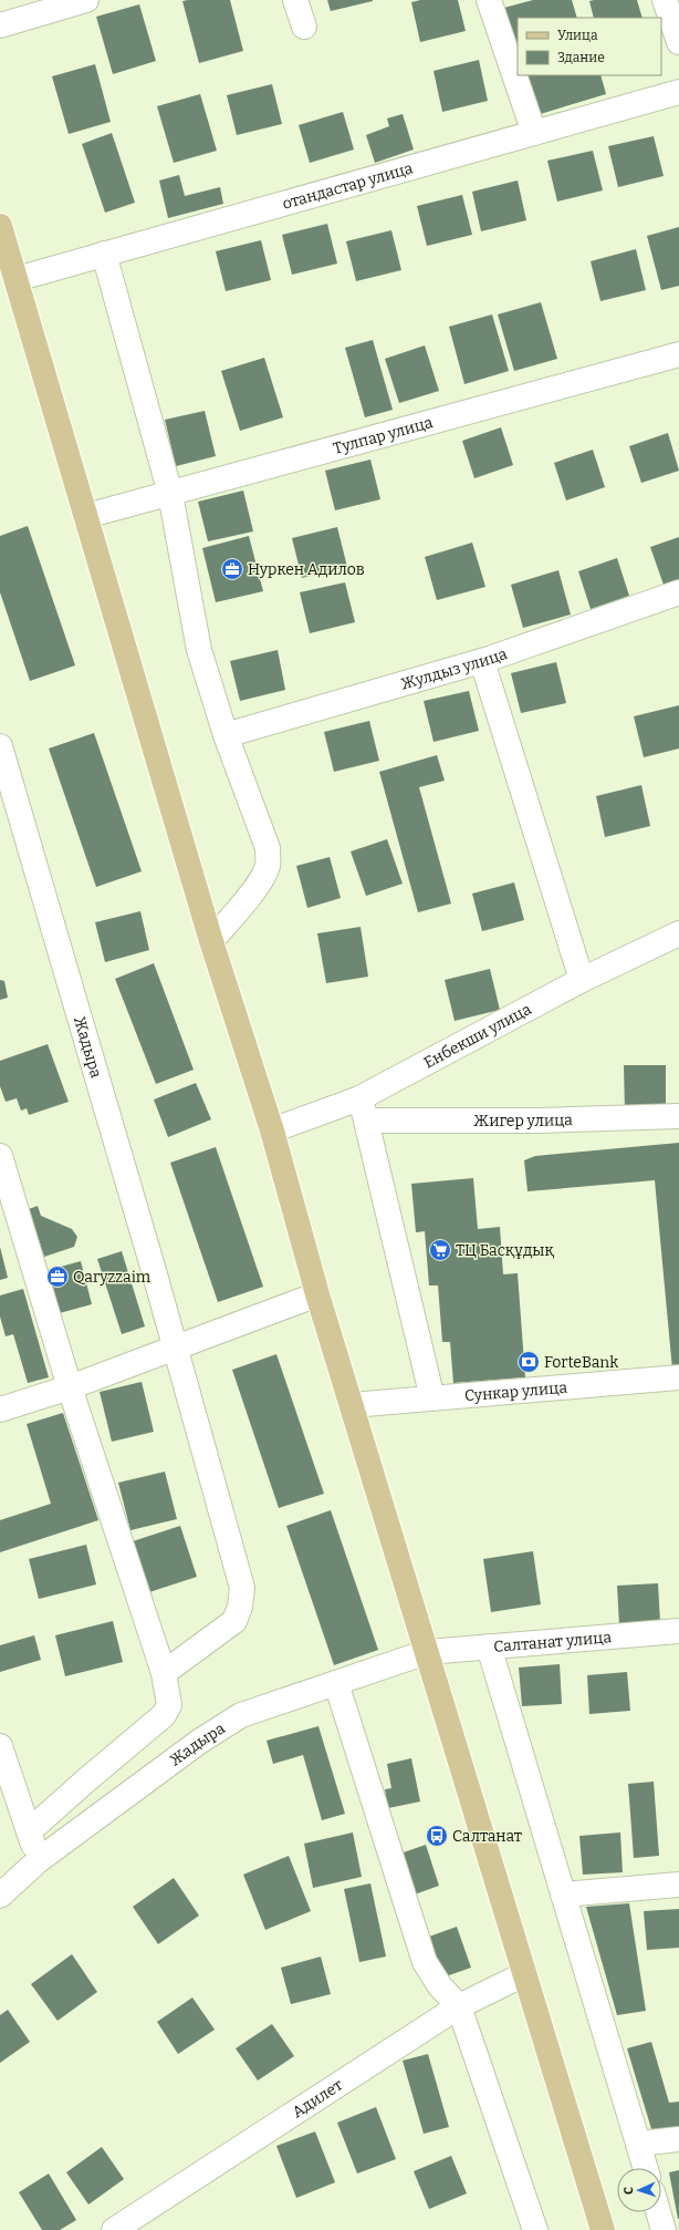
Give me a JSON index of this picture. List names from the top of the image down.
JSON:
{
  "streets": {
    "street": [
      "отандастар улица",
      "Тулпар улица",
      "Жулдыз улица",
      "Енбекши улица",
      "Жадыра",
      "Жигер улица",
      "Сункар улица",
      "Салтанат улица",
      "Адилет"
    ]
  },
  "crossings": [
    ["Енбекши улица", "Жигер улица"],
    ["Жадыра", "Салтанат улица"]
  ],
  "places": {
    "office": ["Нуркен Адилов", "Qaryzzaim"],
    "supermarket": ["ТЦ Басқұдық"],
    "bank": ["ForteBank"],
    "bus stop": ["Салтанат"]
  },
  "legend": ["Улица", "Здание"],
  "north": "left"
}
